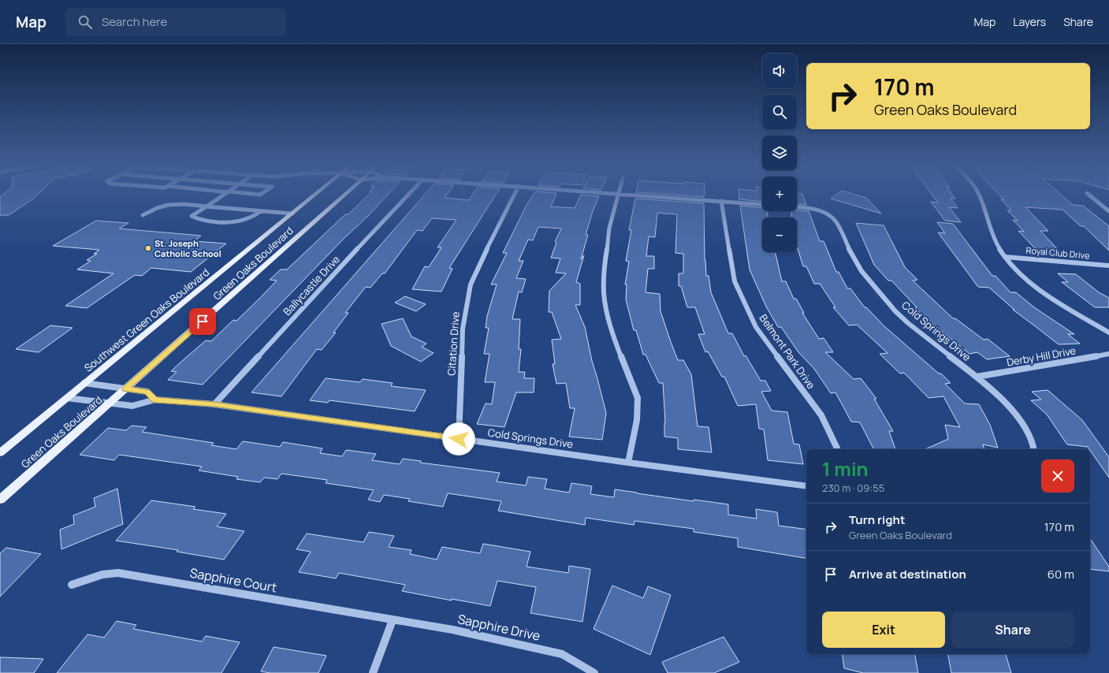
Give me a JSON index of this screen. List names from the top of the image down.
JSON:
{
  "streets": {
    "main road": ["Green Oaks Boulevard", "Southwest Green Oaks Boulevard"],
    "street": [
      "Royal Club Drive",
      "Ballycastle Drive",
      "Cold Springs Drive",
      "Citation Drive",
      "Belmont Park Drive",
      "Derby Hill Drive",
      "Sapphire Court",
      "Sapphire Drive"
    ]
  },
  "crossings": [
    ["Green Oaks Boulevard", "Cold Springs Drive"],
    ["Ballycastle Drive", "Cold Springs Drive"],
    ["Southwest Green Oaks Boulevard", "Cold Springs Drive"],
    ["Cold Springs Drive", "Citation Drive"],
    ["Cold Springs Drive", "Derby Hill Drive"],
    ["Sapphire Court", "Sapphire Drive"]
  ],
  "places": ["St. Joseph Catholic School"],
  "page": {
    "header": "Map",
    "search": "Search here",
    "nav": ["Map", "Layers", "Share"],
    "map_buttons": ["+", "−"],
    "turn": ["170 m", "Green Oaks Boulevard"],
    "heading": ["1 min", "230 m · 09:55"],
    "list": [
      {
        "name": "Turn right",
        "note": "Green Oaks Boulevard",
        "value": "170 m"
      },
      {
        "name": "Arrive at destination",
        "value": "60 m"
      }
    ],
    "buttons": ["Exit", "Share"]
  }
}
